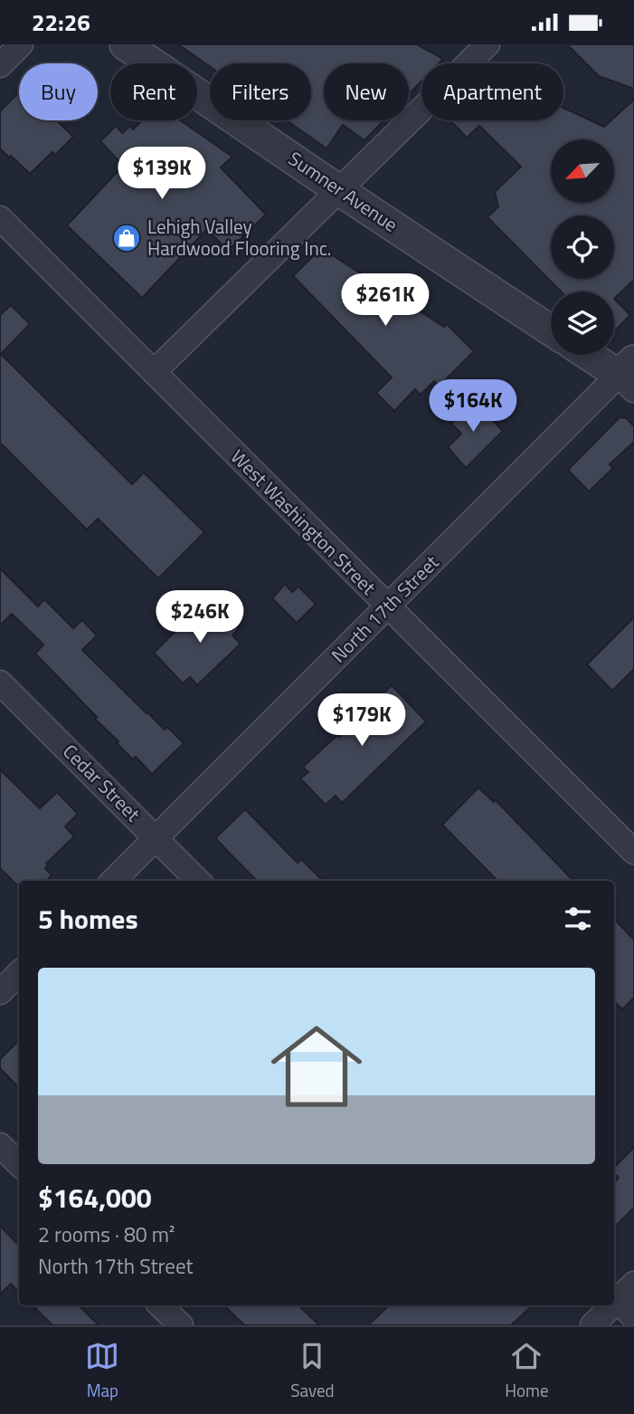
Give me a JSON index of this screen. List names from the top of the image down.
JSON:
{
  "streets": {
    "street": [
      "Sumner Avenue",
      "West Washington Street",
      "North 17th Street",
      "Cedar Street"
    ]
  },
  "crossings": [
    ["West Washington Street", "North 17th Street"],
    ["North 17th Street", "Cedar Street"]
  ],
  "places": {
    "shop": ["Lehigh Valley Hardwood Flooring Inc."]
  },
  "north": "bottom left",
  "page": {
    "status": "22:26",
    "chip": [
      "Buy",
      "Rent",
      "Filters",
      "New",
      "Apartment"
    ],
    "price": [
      "$139K",
      "$261K",
      "$164K",
      "$246K",
      "$179K"
    ],
    "heading": "5 homes",
    "list": [
      {
        "name": "$164,000",
        "note": "2 rooms · 80 m² · North 17th Street"
      }
    ],
    "tabs": ["Map", "Saved", "Home"]
  }
}
